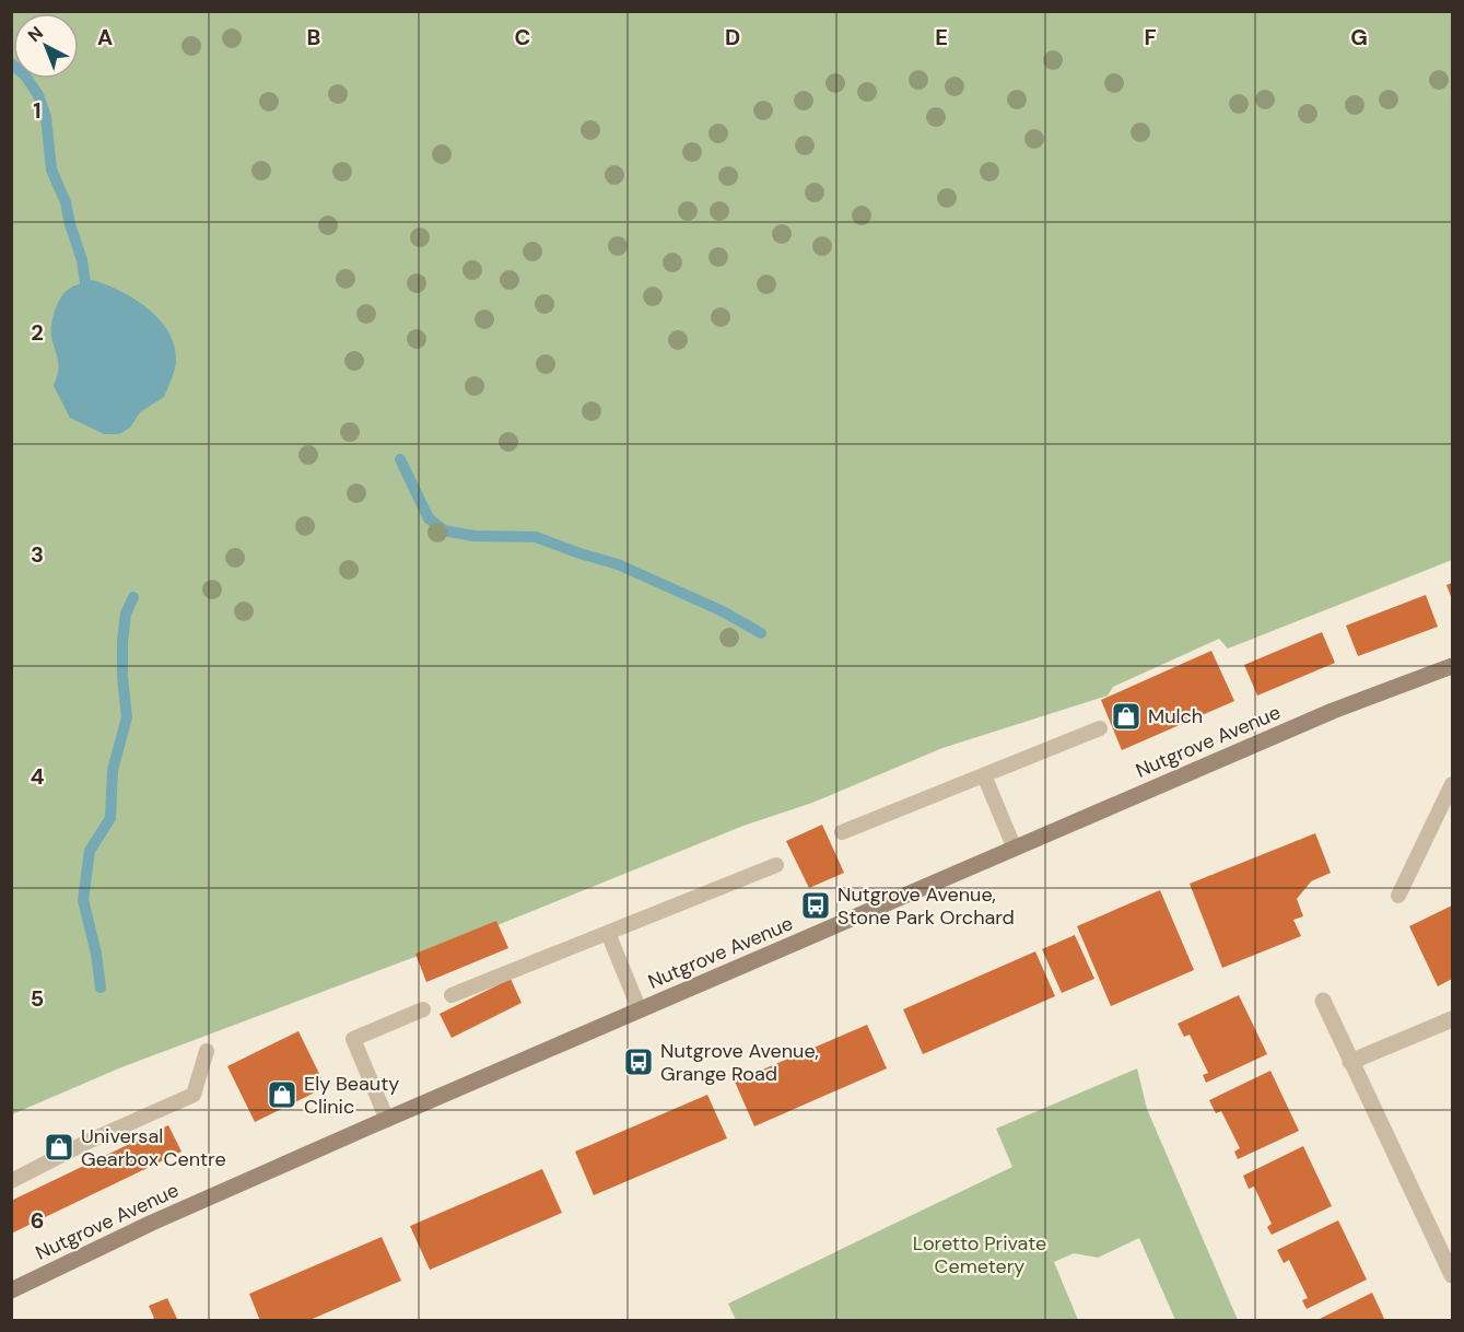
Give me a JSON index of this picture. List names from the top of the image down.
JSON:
{
  "streets": {
    "main road": ["Nutgrove Avenue"]
  },
  "parks": ["Loretto Private Cemetery"],
  "places": {
    "shop": ["Mulch", "Ely Beauty Clinic", "Universal Gearbox Centre"],
    "bus stop": ["Nutgrove Avenue, Stone Park Orchard", "Nutgrove Avenue, Grange Road"]
  },
  "north": "top left",
  "grid": {
    "columns": [
      "A",
      "B",
      "C",
      "D",
      "E",
      "F",
      "G"
    ],
    "rows": [
      "1",
      "2",
      "3",
      "4",
      "5",
      "6"
    ]
  }
}
